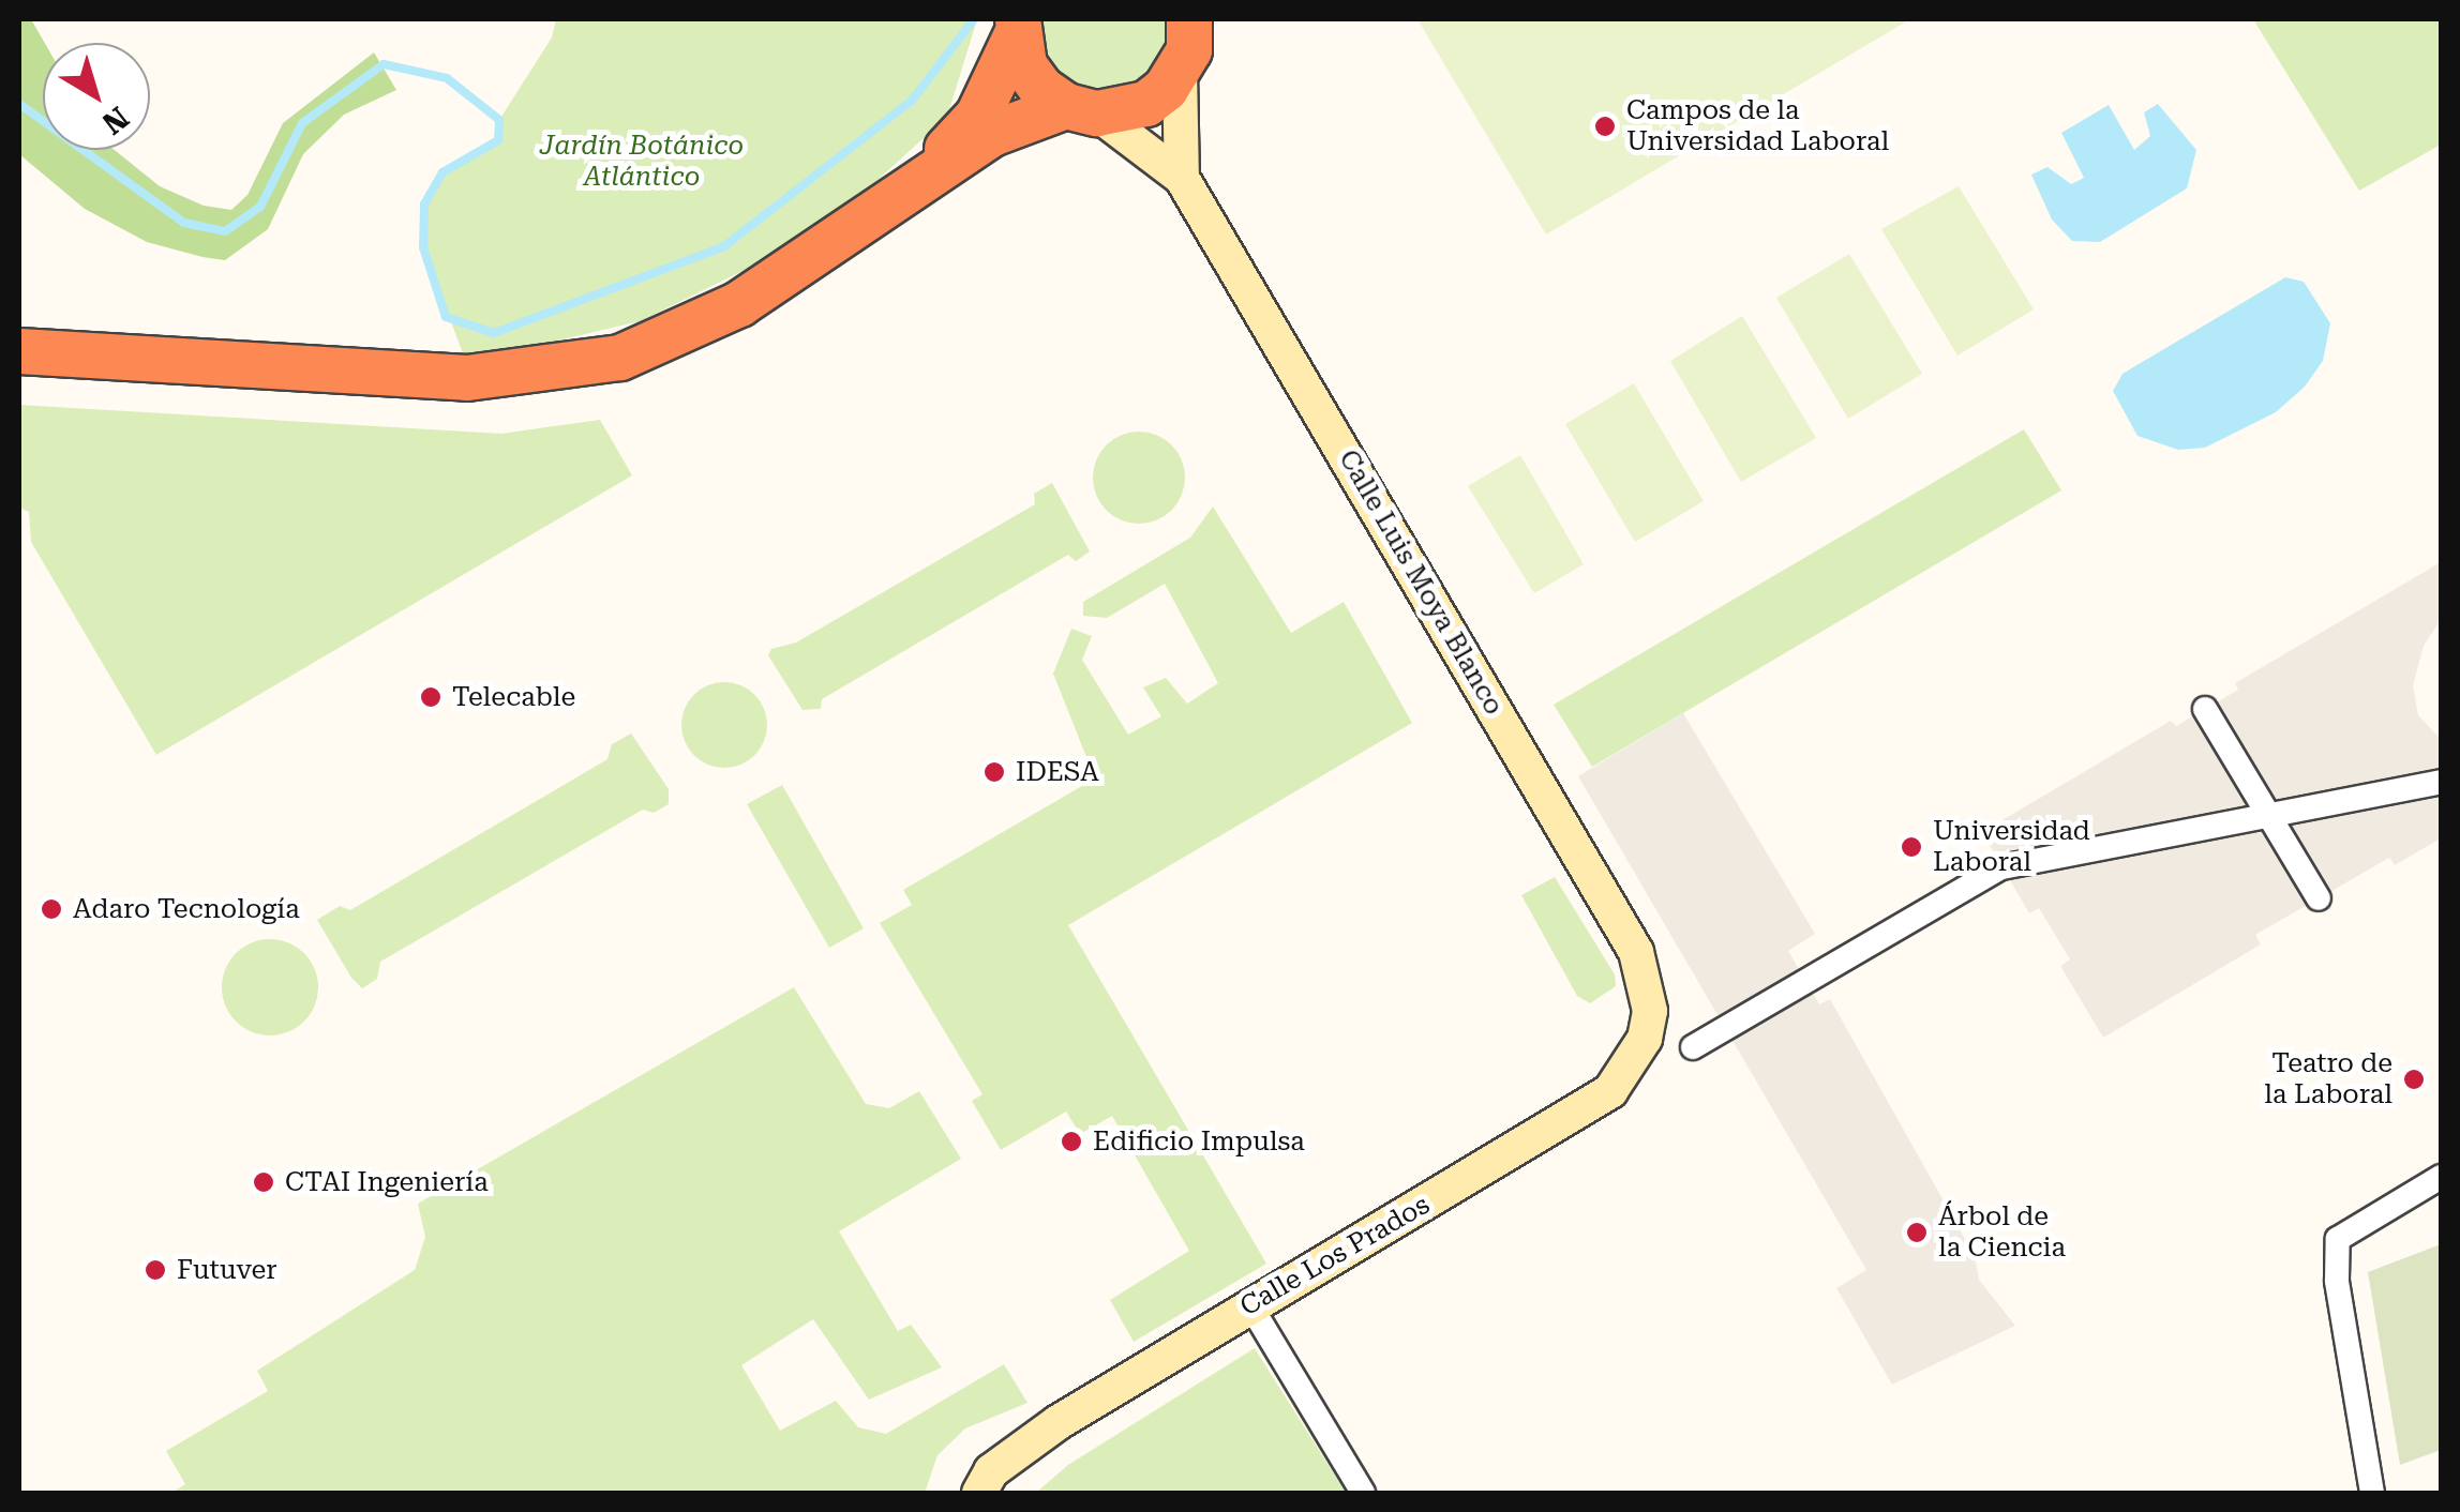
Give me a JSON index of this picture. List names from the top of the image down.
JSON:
{
  "streets": {
    "street": ["Calle Luis Moya Blanco", "Calle Los Prados"]
  },
  "crossings": [
    ["Calle Luis Moya Blanco", "Calle Los Prados"]
  ],
  "parks": ["Jardín Botánico Atlántico"],
  "places": [
    "Campos de la Universidad Laboral",
    "Telecable",
    "IDESA",
    "Universidad Laboral",
    "Adaro Tecnología",
    "Teatro de la Laboral",
    "Edificio Impulsa",
    "CTAI Ingeniería",
    "Árbol de la Ciencia",
    "Futuver"
  ],
  "north": "bottom right"
}
